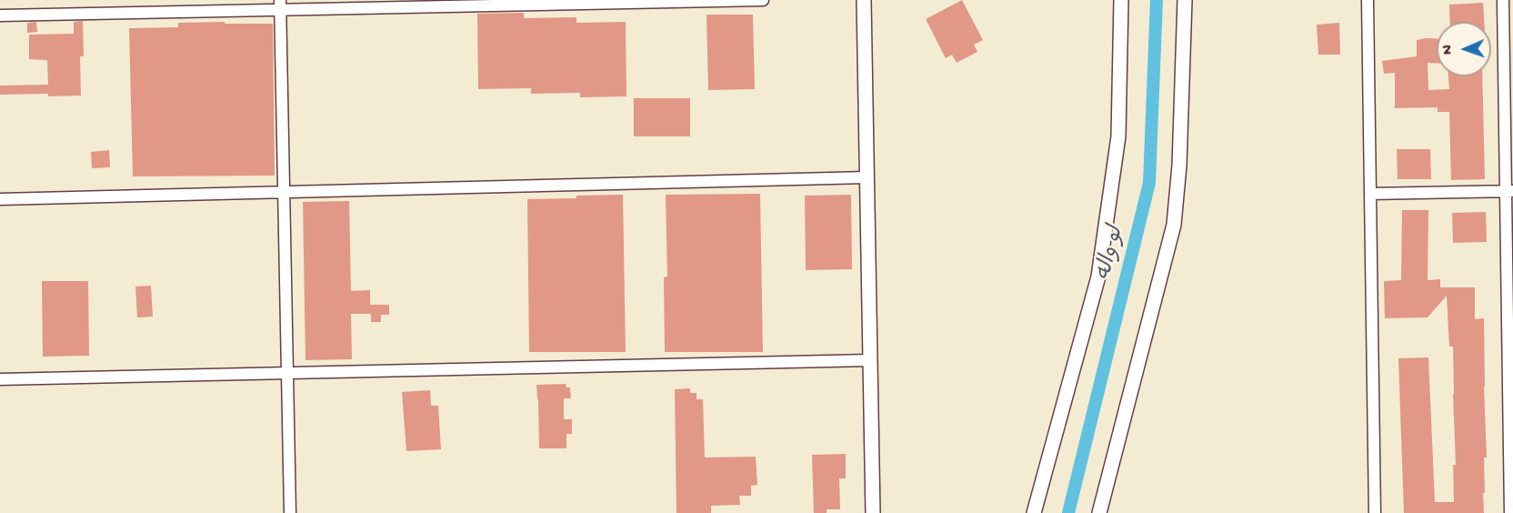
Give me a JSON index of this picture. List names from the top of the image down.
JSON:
{
  "water": ["لو واله"],
  "north": "left"
}
